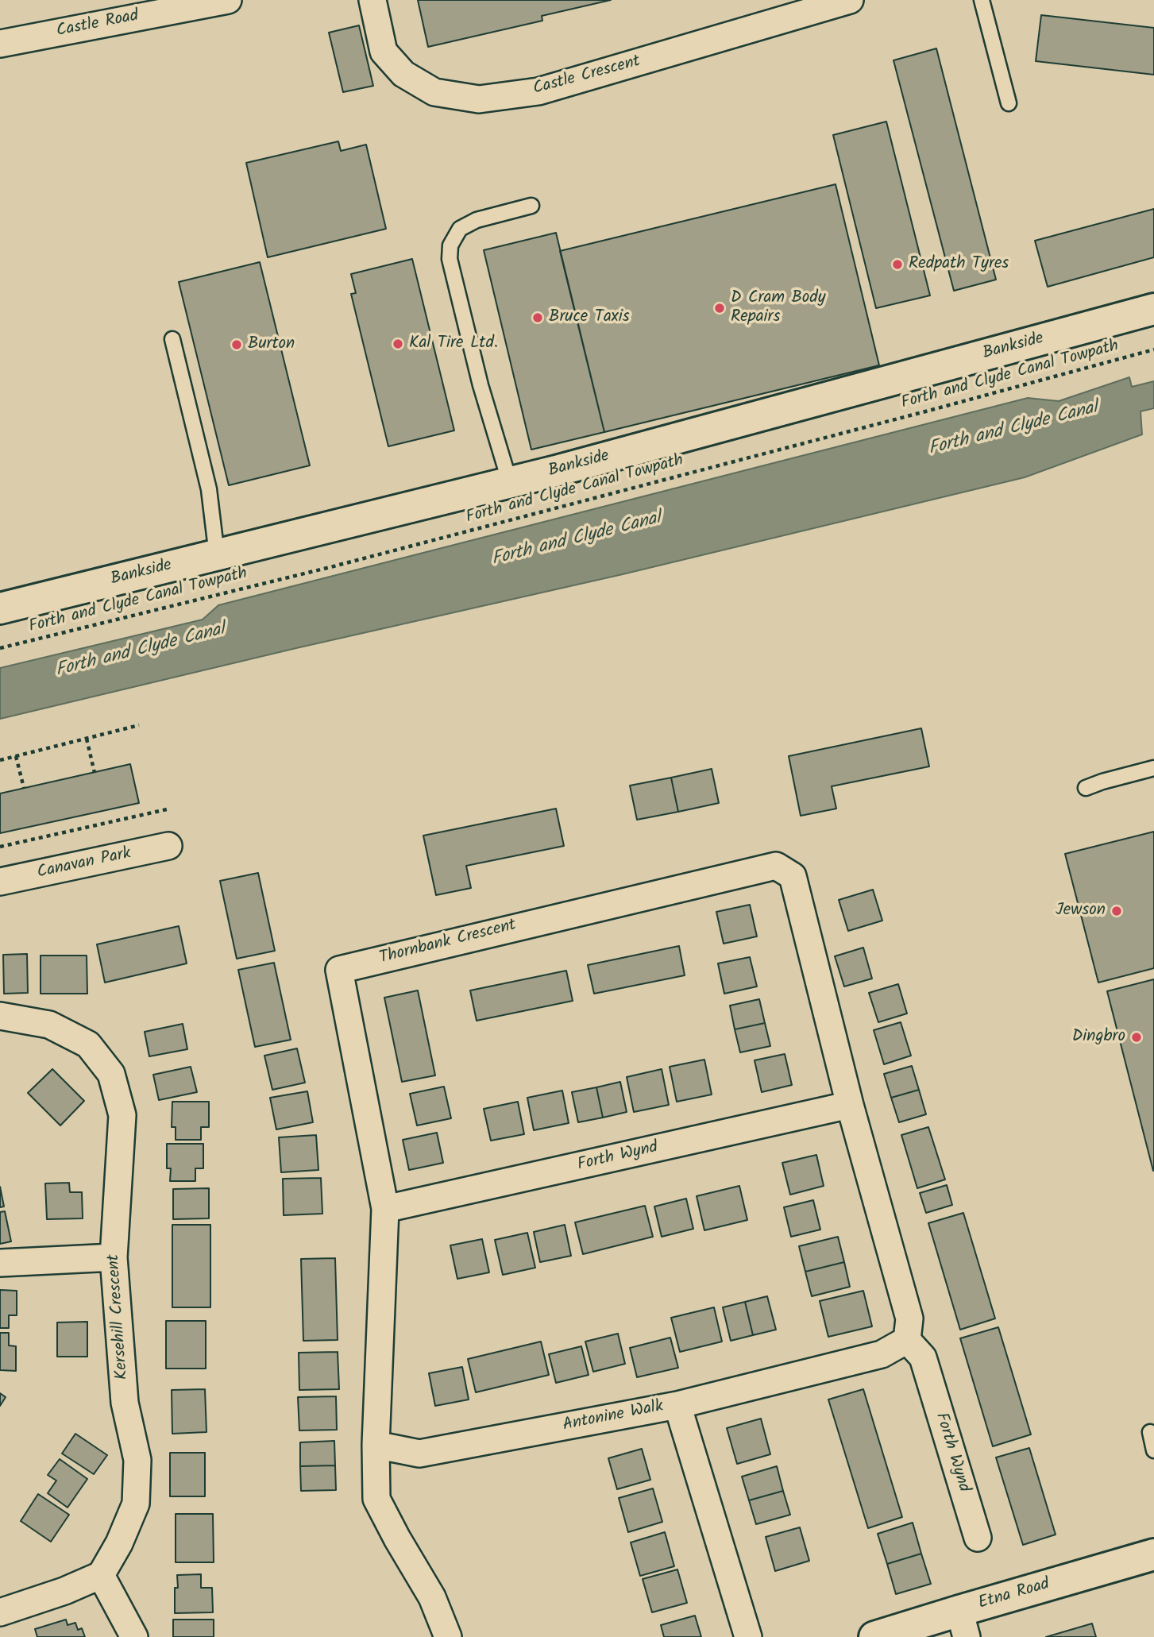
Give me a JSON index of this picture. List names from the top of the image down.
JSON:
{
  "streets": {
    "street": [
      "Castle Road",
      "Castle Crescent",
      "Bankside",
      "Canavan Park",
      "Thornbank Crescent",
      "Forth Wynd",
      "Kersehill Crescent",
      "Antonine Walk",
      "Etna Road"
    ],
    "path": ["Forth and Clyde Canal Towpath"]
  },
  "crossings": [
    ["Thornbank Crescent", "Forth Wynd"]
  ],
  "water": ["Forth and Clyde Canal"],
  "places": [
    "Redpath Tyres",
    "D Cram Body Repairs",
    "Bruce Taxis",
    "Kal Tire Ltd.",
    "Burton",
    "Jewson",
    "Dingbro"
  ]
}
